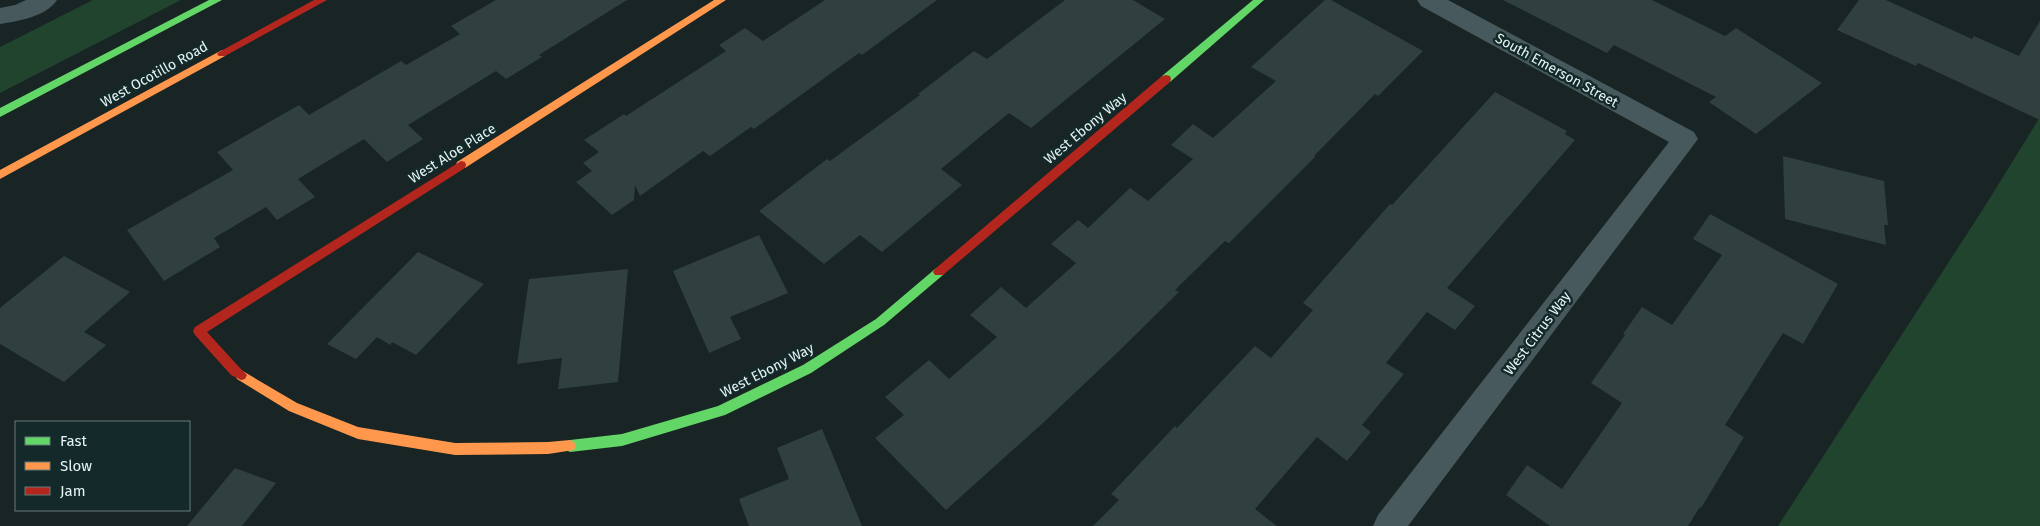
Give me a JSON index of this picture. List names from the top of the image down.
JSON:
{
  "streets": {
    "street": [
      "South Emerson Street",
      "West Ocotillo Road",
      "West Ebony Way",
      "West Aloe Place",
      "West Citrus Way"
    ]
  },
  "crossings": [
    ["South Emerson Street", "West Citrus Way"],
    ["West Ebony Way", "West Aloe Place"]
  ],
  "legend": ["Fast", "Slow", "Jam"]
}
